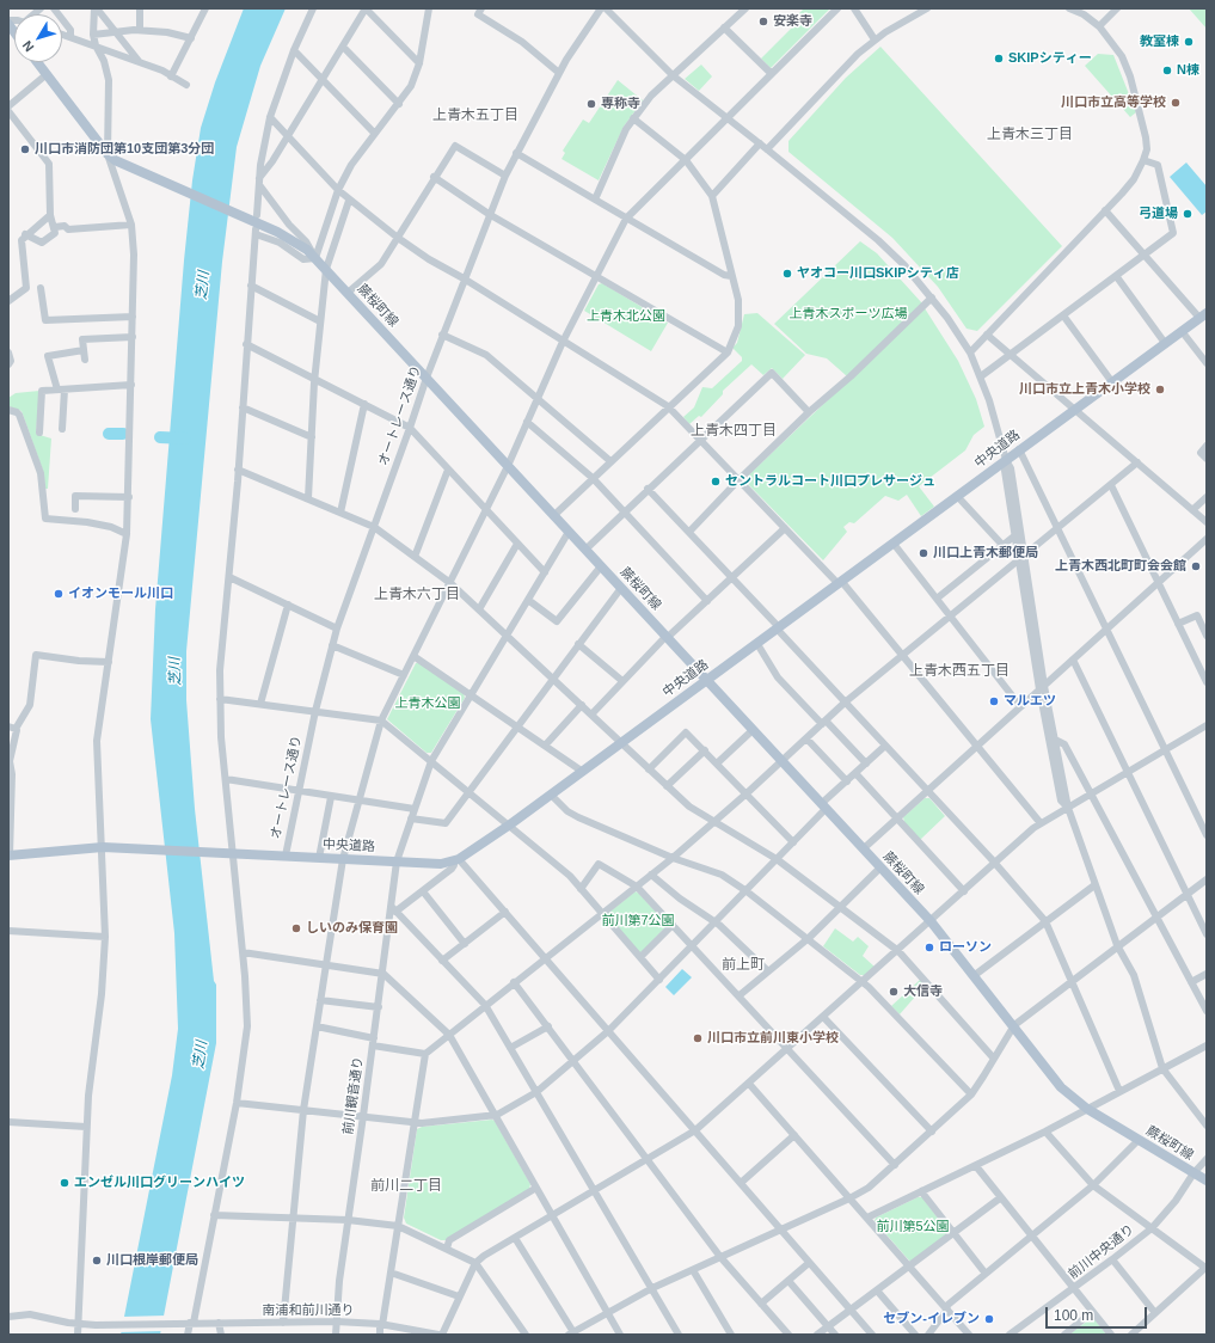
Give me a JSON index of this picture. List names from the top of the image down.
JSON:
{
  "streets": {
    "main road": ["蕨桜町線", "中央道路"],
    "street": [
      "オートレース通り",
      "前川観音通り",
      "前川中央通り",
      "南浦和前川通り"
    ]
  },
  "crossings": [
    ["蕨桜町線", "オートレース通り"],
    ["蕨桜町線", "中央道路"],
    ["蕨桜町線", "前川観音通り"],
    ["蕨桜町線", "前川中央通り"],
    ["オートレース通り", "中央道路"],
    ["中央道路", "前川観音通り"],
    ["前川観音通り", "南浦和前川通り"]
  ],
  "districts": [
    "上青木五丁目",
    "上青木三丁目",
    "上青木四丁目",
    "上青木六丁目",
    "上青木西五丁目",
    "前上町",
    "前川二丁目"
  ],
  "water": ["芝川"],
  "parks": [
    "上青木スポーツ広場",
    "上青木北公園",
    "上青木公園",
    "前川第7公園",
    "前川第5公園"
  ],
  "places": [
    "安楽寺",
    "教室棟",
    "SKIPシティー",
    "N棟",
    "川口市立高等学校",
    "専称寺",
    "川口市消防団第10支団第3分団",
    "弓道場",
    "ヤオコー川口SKIPシティ店",
    "川口市立上青木小学校",
    "セントラルコート川口プレサージュ",
    "川口上青木郵便局",
    "上青木西北町町会会館",
    "イオンモール川口",
    "マルエツ",
    "しいのみ保育園",
    "ローソン",
    "大信寺",
    "川口市立前川東小学校",
    "エンゼル川口グリーンハイツ",
    "川口根岸郵便局",
    "セブン-イレブン"
  ],
  "scale_bar": "100 m",
  "north": "bottom left"
}
